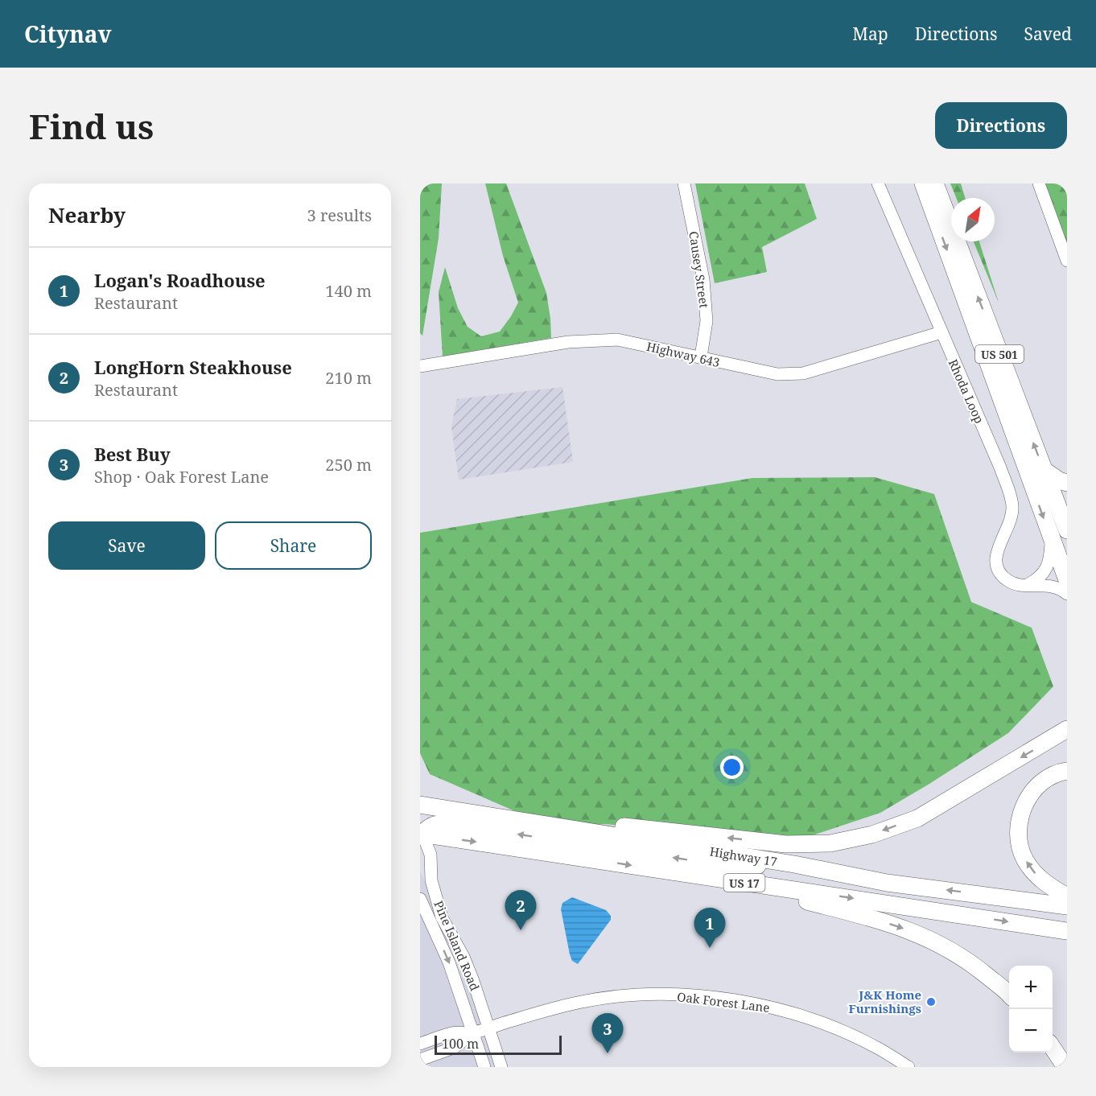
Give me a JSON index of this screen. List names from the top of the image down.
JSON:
{
  "streets": {
    "highway": ["US 501", "Highway 17", "US 17"],
    "street": [
      "Causey Street",
      "Highway 643",
      "Rhoda Loop",
      "Pine Island Road",
      "Oak Forest Lane"
    ]
  },
  "crossings": [
    ["Causey Street", "Highway 643"],
    ["Highway 643", "Rhoda Loop"],
    ["US 17", "Pine Island Road"],
    ["Pine Island Road", "Oak Forest Lane"]
  ],
  "places": ["J&K Home Furnishings"],
  "scale_bar": "100 m",
  "north": "top right",
  "page": {
    "header": "Citynav",
    "nav": ["Map", "Directions", "Saved"],
    "buttons": [
      "Directions",
      ["Save", "Share"]
    ],
    "title": "Find us",
    "heading": ["Nearby", "3 results"],
    "list": [
      {
        "mark": "1",
        "name": "Logan's Roadhouse",
        "note": "Restaurant",
        "value": "140 m"
      },
      {
        "mark": "2",
        "name": "LongHorn Steakhouse",
        "note": "Restaurant",
        "value": "210 m"
      },
      {
        "mark": "3",
        "name": "Best Buy",
        "note": "Shop · Oak Forest Lane",
        "value": "250 m"
      }
    ],
    "pins": ["2", "1", "3"],
    "map_buttons": ["+", "−"],
    "scale": "100 m"
  }
}
